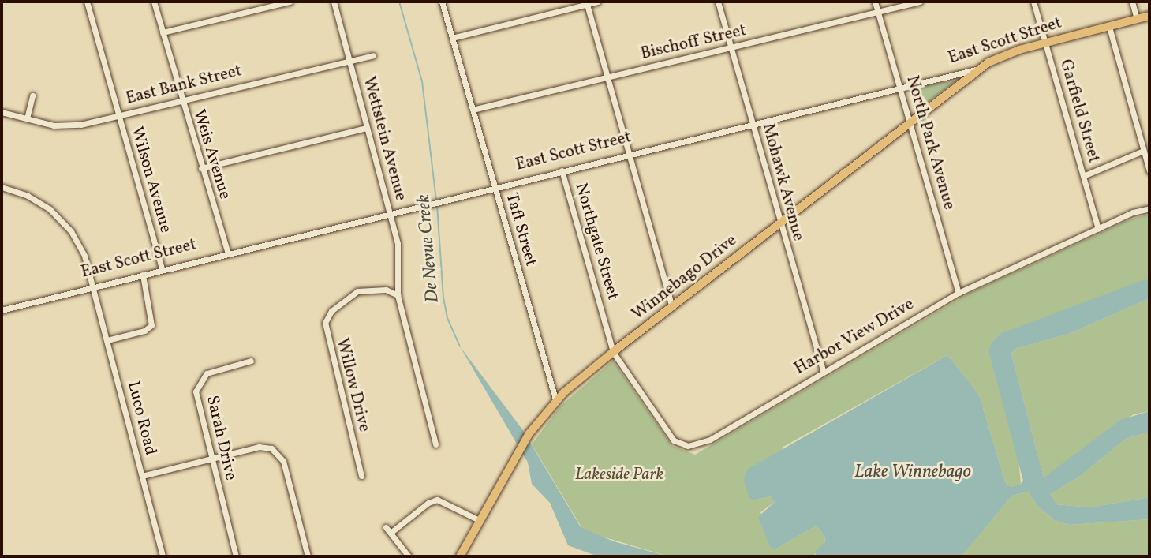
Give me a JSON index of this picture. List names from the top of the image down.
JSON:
{
  "streets": {
    "main road": ["East Scott Street", "Winnebago Drive"],
    "street": [
      "Bischoff Street",
      "East Bank Street",
      "Garfield Street",
      "Wettstein Avenue",
      "North Park Avenue",
      "Weis Avenue",
      "Wilson Avenue",
      "Mohawk Avenue",
      "Taft Street",
      "Northgate Street",
      "Harbor View Drive",
      "Willow Drive",
      "Luco Road",
      "Sarah Drive"
    ]
  },
  "crossings": [
    ["East Scott Street", "Garfield Street"],
    ["East Scott Street", "Wettstein Avenue"],
    ["East Scott Street", "North Park Avenue"],
    ["East Scott Street", "Weis Avenue"],
    ["East Scott Street", "Wilson Avenue"],
    ["East Scott Street", "Mohawk Avenue"],
    ["East Scott Street", "Taft Street"],
    ["East Scott Street", "Northgate Street"],
    ["East Scott Street", "Winnebago Drive"],
    ["East Scott Street", "Luco Road"],
    ["Bischoff Street", "North Park Avenue"],
    ["Bischoff Street", "Mohawk Avenue"],
    ["Bischoff Street", "Taft Street"],
    ["East Bank Street", "Wettstein Avenue"],
    ["East Bank Street", "Weis Avenue"],
    ["East Bank Street", "Wilson Avenue"],
    ["Garfield Street", "Harbor View Drive"],
    ["Wettstein Avenue", "Willow Drive"],
    ["North Park Avenue", "Winnebago Drive"],
    ["North Park Avenue", "Harbor View Drive"],
    ["Mohawk Avenue", "Winnebago Drive"],
    ["Mohawk Avenue", "Harbor View Drive"],
    ["Taft Street", "Winnebago Drive"],
    ["Northgate Street", "Winnebago Drive"],
    ["Northgate Street", "Harbor View Drive"],
    ["Winnebago Drive", "Harbor View Drive"]
  ],
  "water": ["De Nevue Creek", "Lake Winnebago"],
  "parks": ["Lakeside Park"]
}
